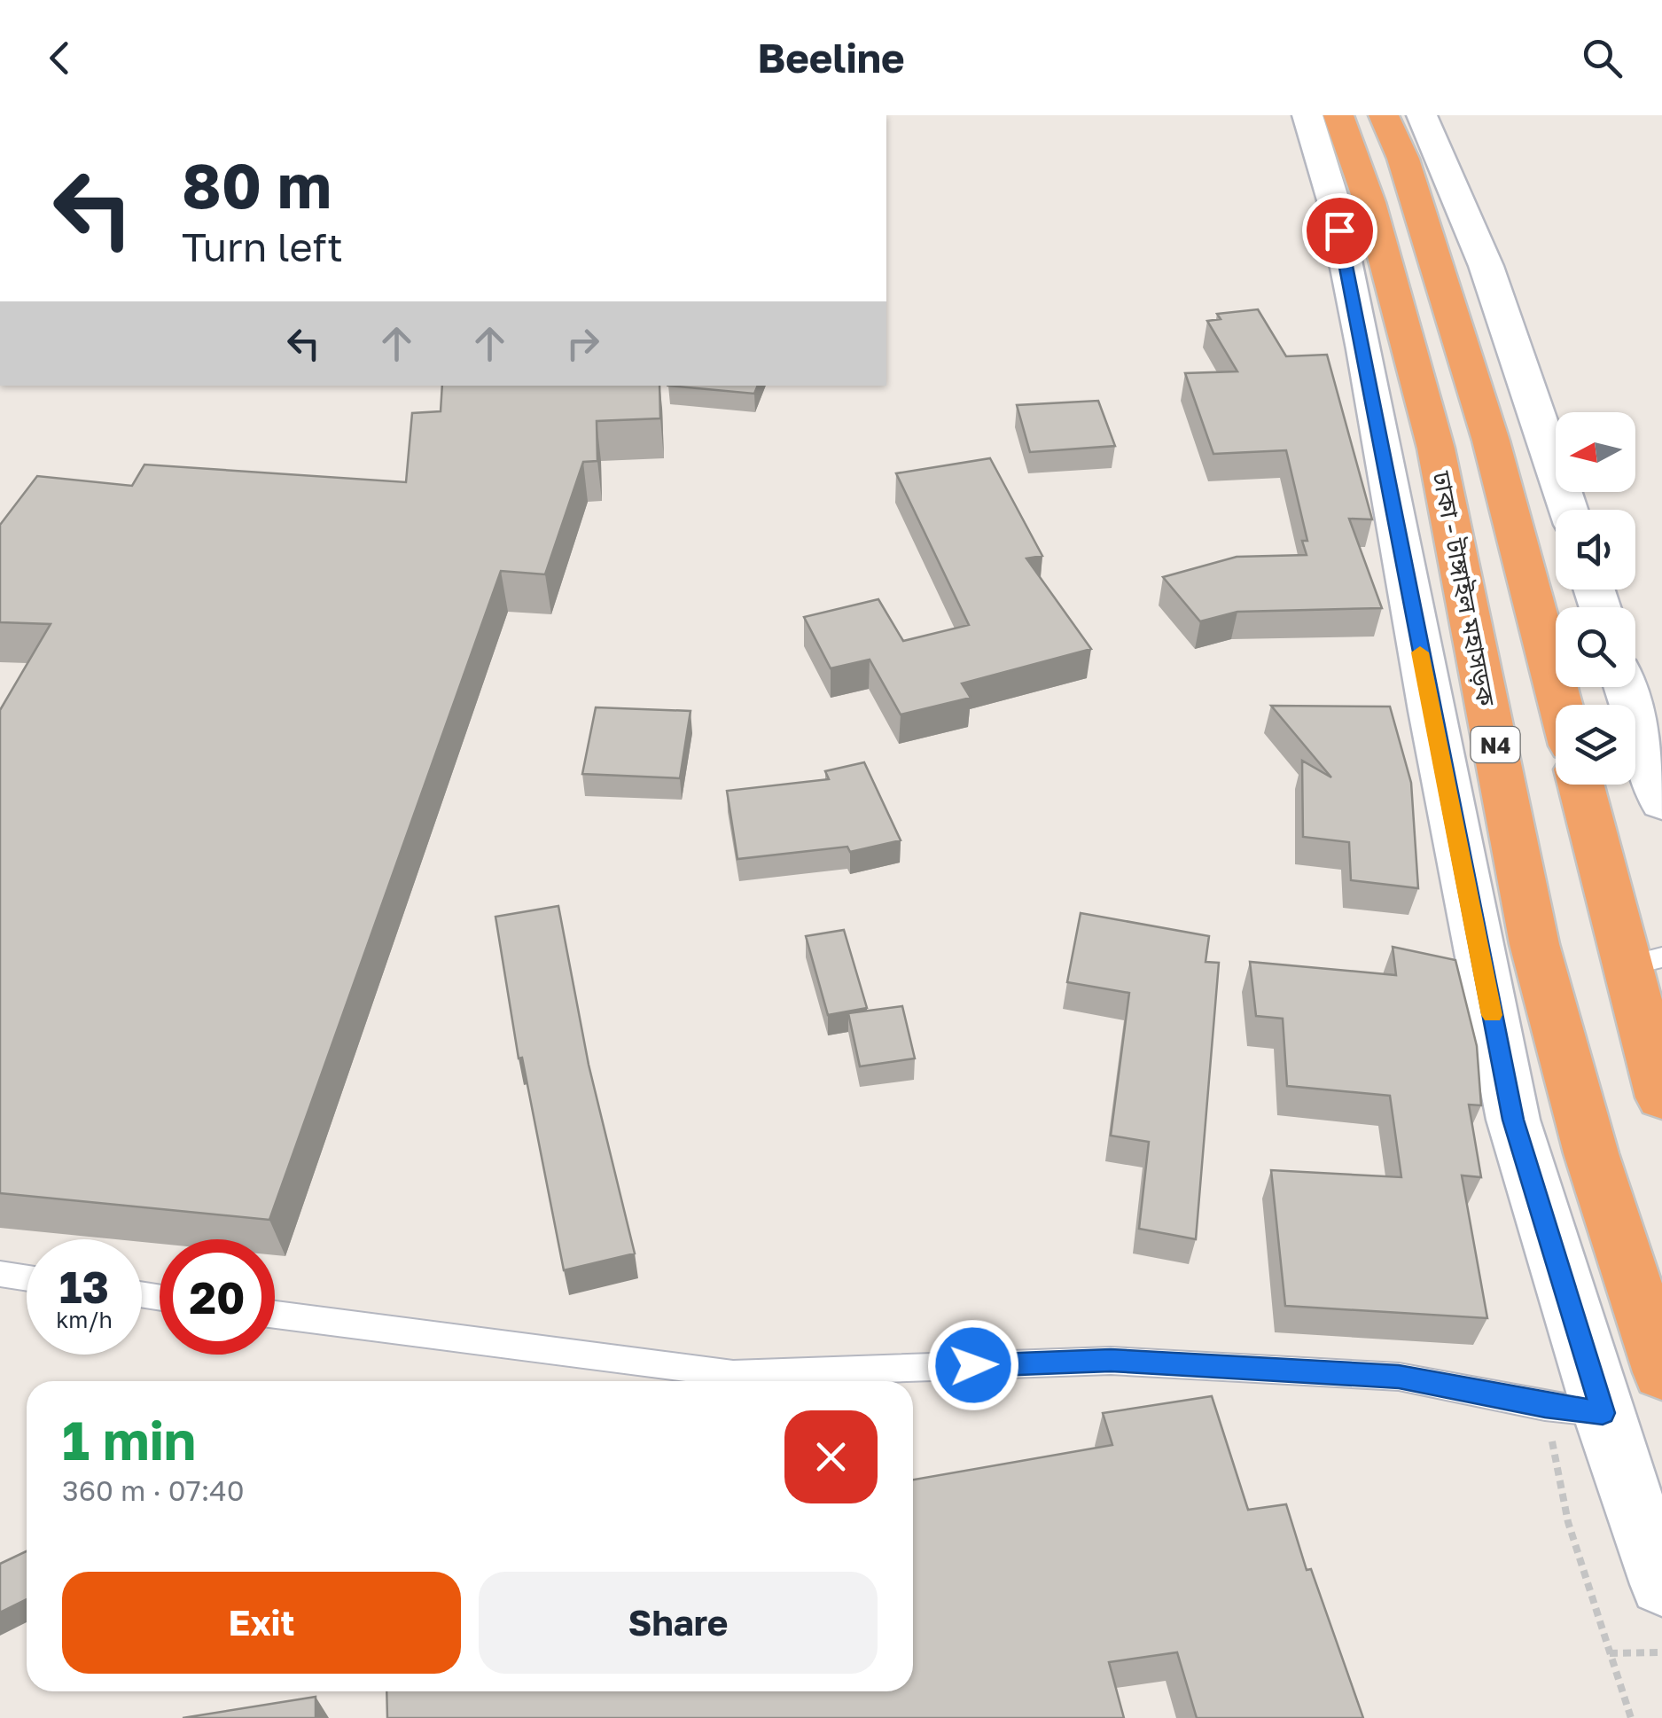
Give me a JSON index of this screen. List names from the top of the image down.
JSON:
{
  "streets": {
    "highway": ["ঢাকা - টাঙ্গাইল মহাসড়ক", "N4"]
  },
  "north": "left",
  "page": {
    "header": "Beeline",
    "turn": ["80 m", "Turn left"],
    "speed": "13 km/h",
    "limit": "20",
    "heading": ["1 min", "360 m · 07:40"],
    "buttons": ["Exit", "Share"]
  }
}
